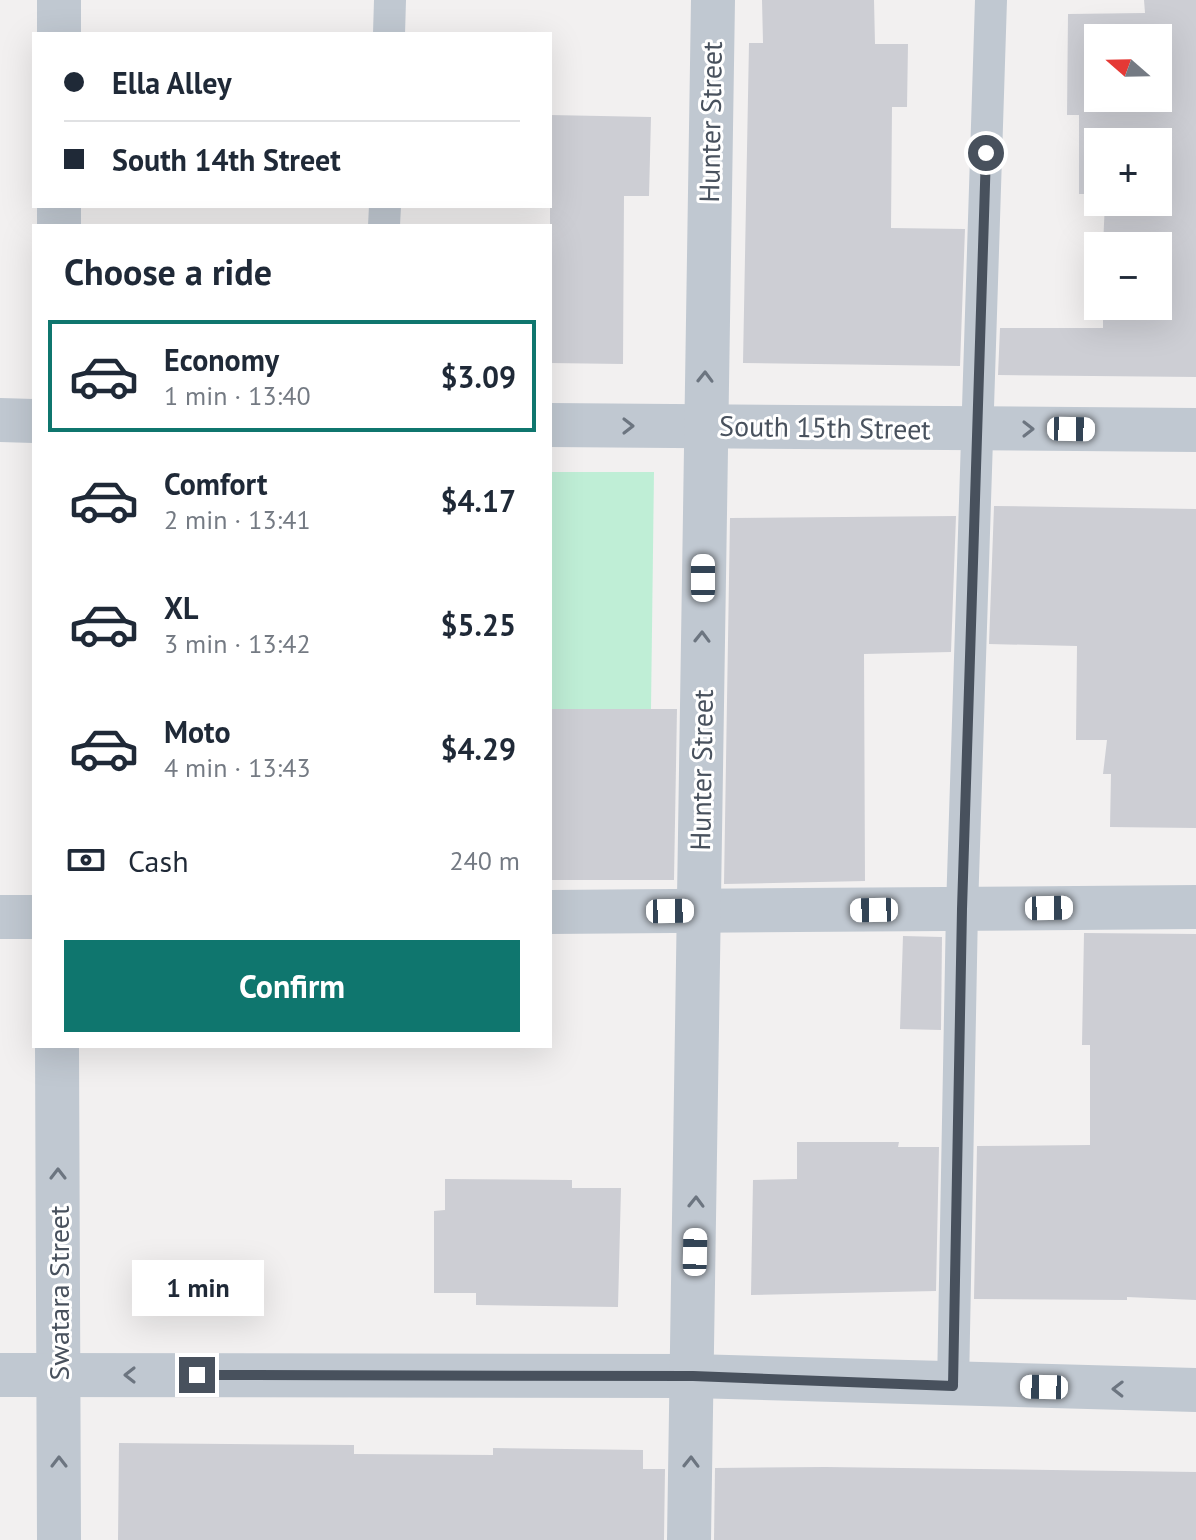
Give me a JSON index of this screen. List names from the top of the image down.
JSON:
{
  "streets": {
    "street": ["Hunter Street", "South 15th Street", "Swatara Street"]
  },
  "crossings": [
    ["Hunter Street", "South 15th Street"]
  ],
  "one_way": ["Hunter Street", "South 15th Street", "Swatara Street"],
  "north": "left",
  "page": {
    "map_buttons": ["+", "−"],
    "banner": ["Ella Alley", "South 14th Street"],
    "heading": "Choose a ride",
    "list": [
      {
        "name": "Economy",
        "note": "1 min · 13:40",
        "value": "$3.09"
      },
      {
        "name": "Comfort",
        "note": "2 min · 13:41",
        "value": "$4.17"
      },
      {
        "name": "XL",
        "note": "3 min · 13:42",
        "value": "$5.25"
      },
      {
        "name": "Moto",
        "note": "4 min · 13:43",
        "value": "$4.29"
      }
    ],
    "pay": ["Cash", "240 m"],
    "buttons": "Confirm",
    "bubble": "1 min"
  }
}
